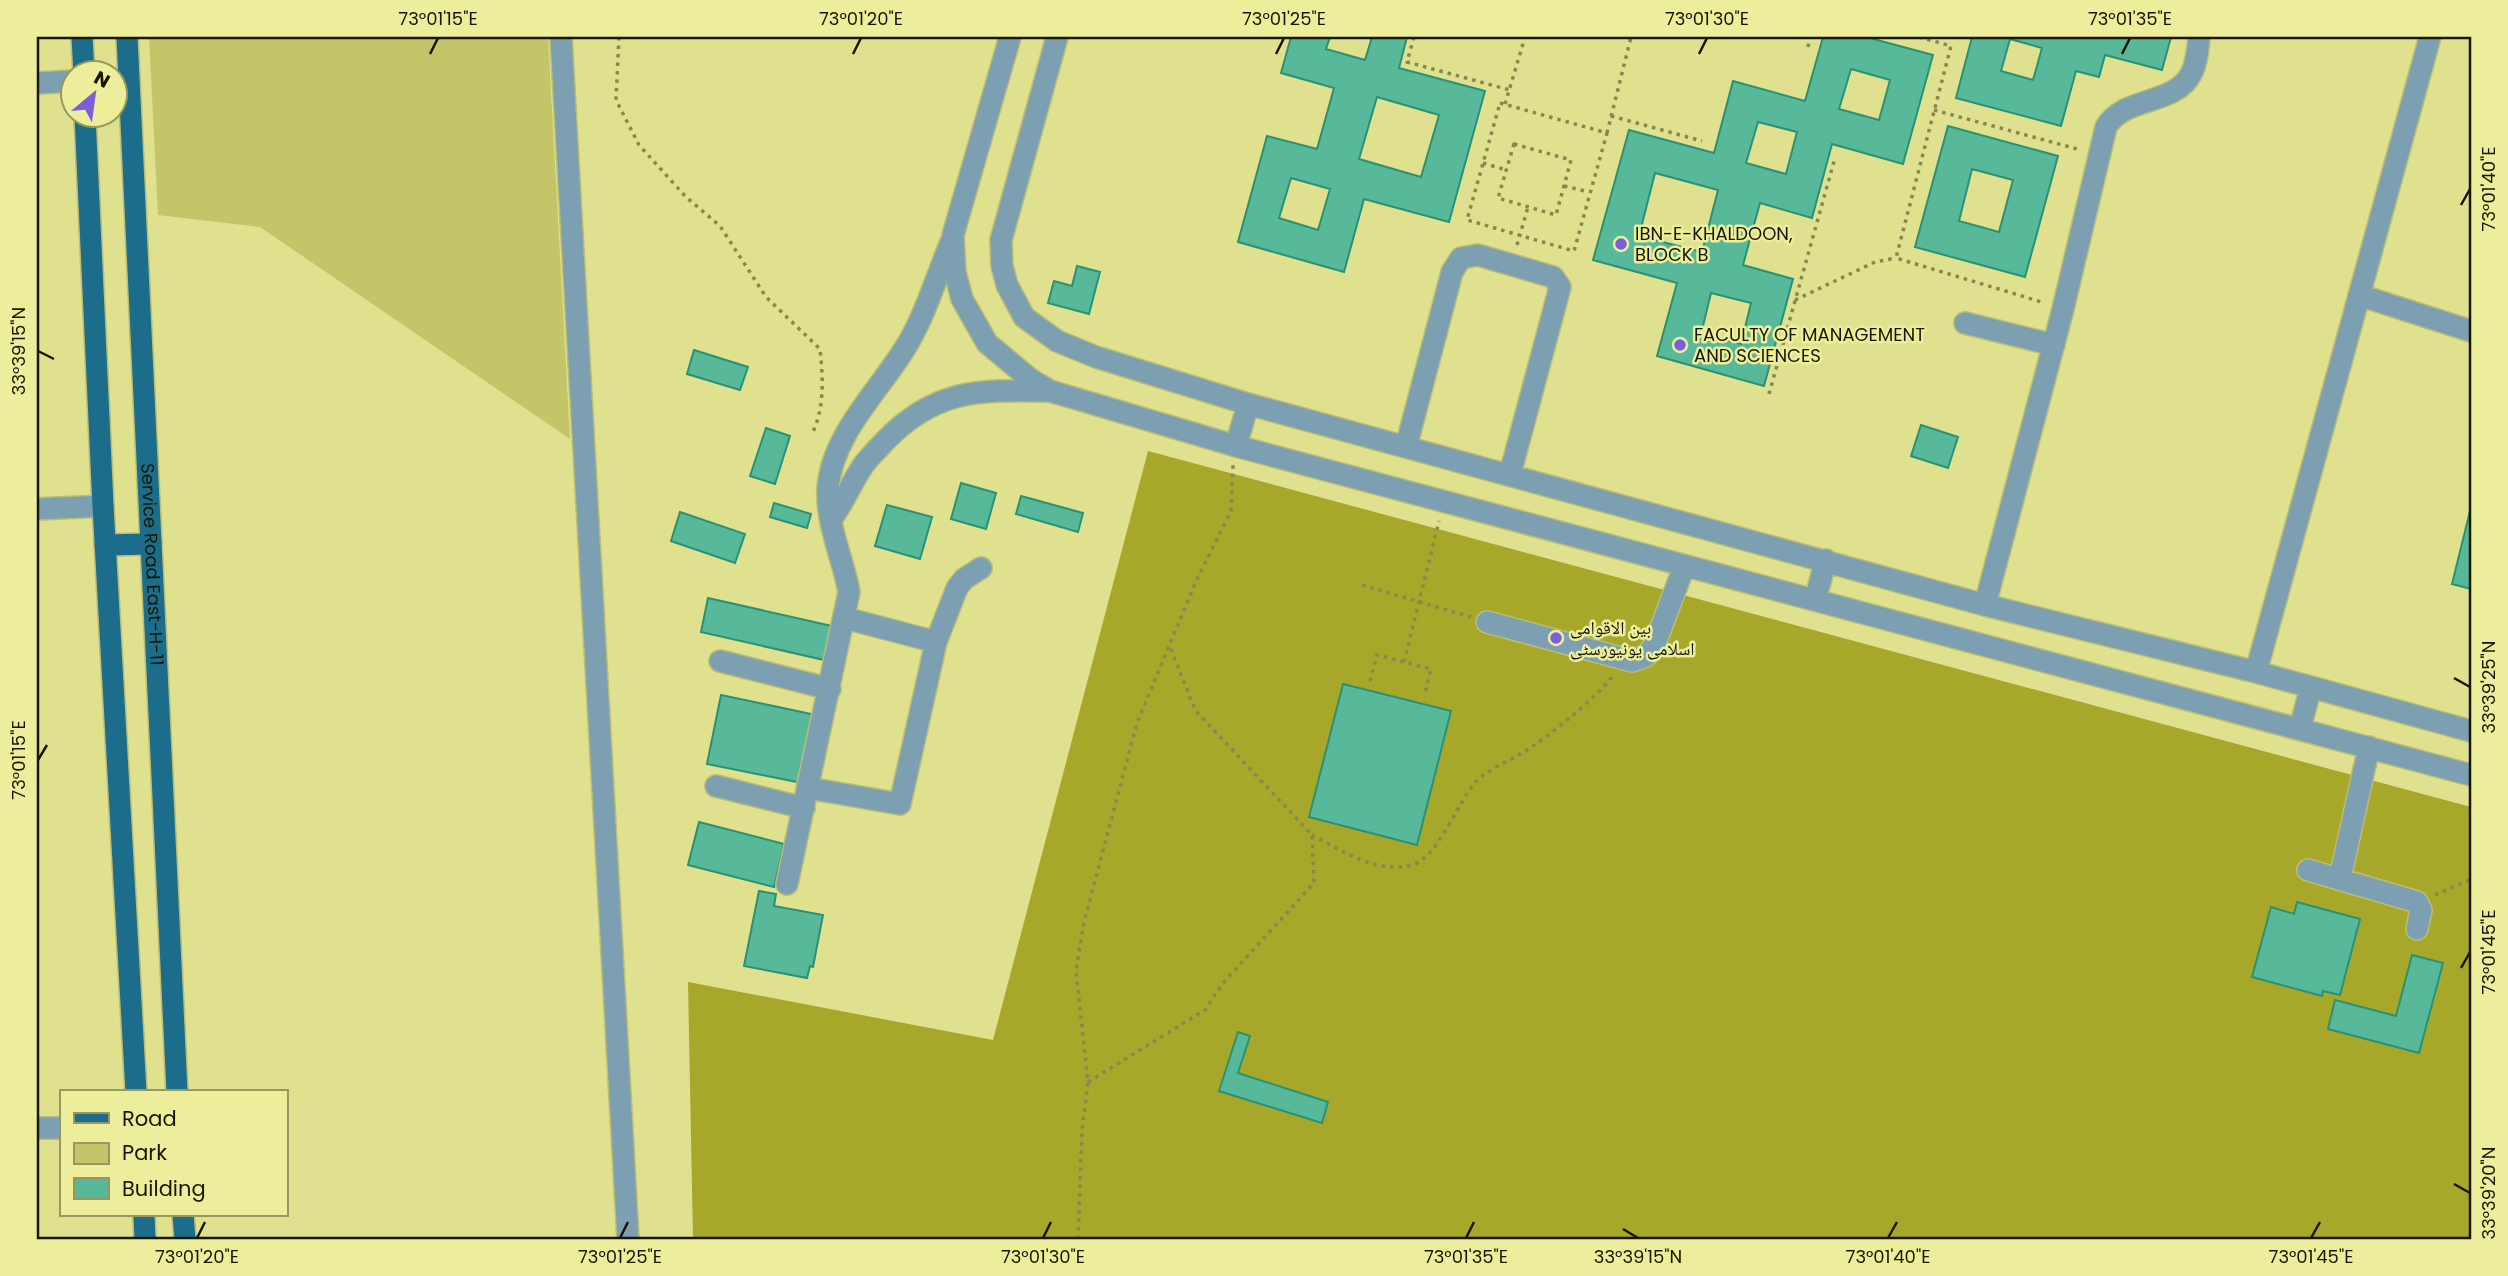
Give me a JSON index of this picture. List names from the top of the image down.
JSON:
{
  "streets": {
    "main road": ["Service Road East-H-11"]
  },
  "places": ["IBN-E-KHALDOON, BLOCK B", "FACULTY OF MANAGEMENT AND SCIENCES", "بین الاقوامی اسلامی یونیورسٹی"],
  "legend": ["Road", "Park", "Building"],
  "north": "top right",
  "coordinates": [
    "73°01'15\"E",
    "73°01'20\"E",
    "73°01'25\"E",
    "73°01'30\"E",
    "73°01'35\"E",
    "73°01'40\"E",
    "33°39'15\"N",
    "33°39'25\"N",
    "73°01'45\"E",
    "33°39'20\"N"
  ]
}
